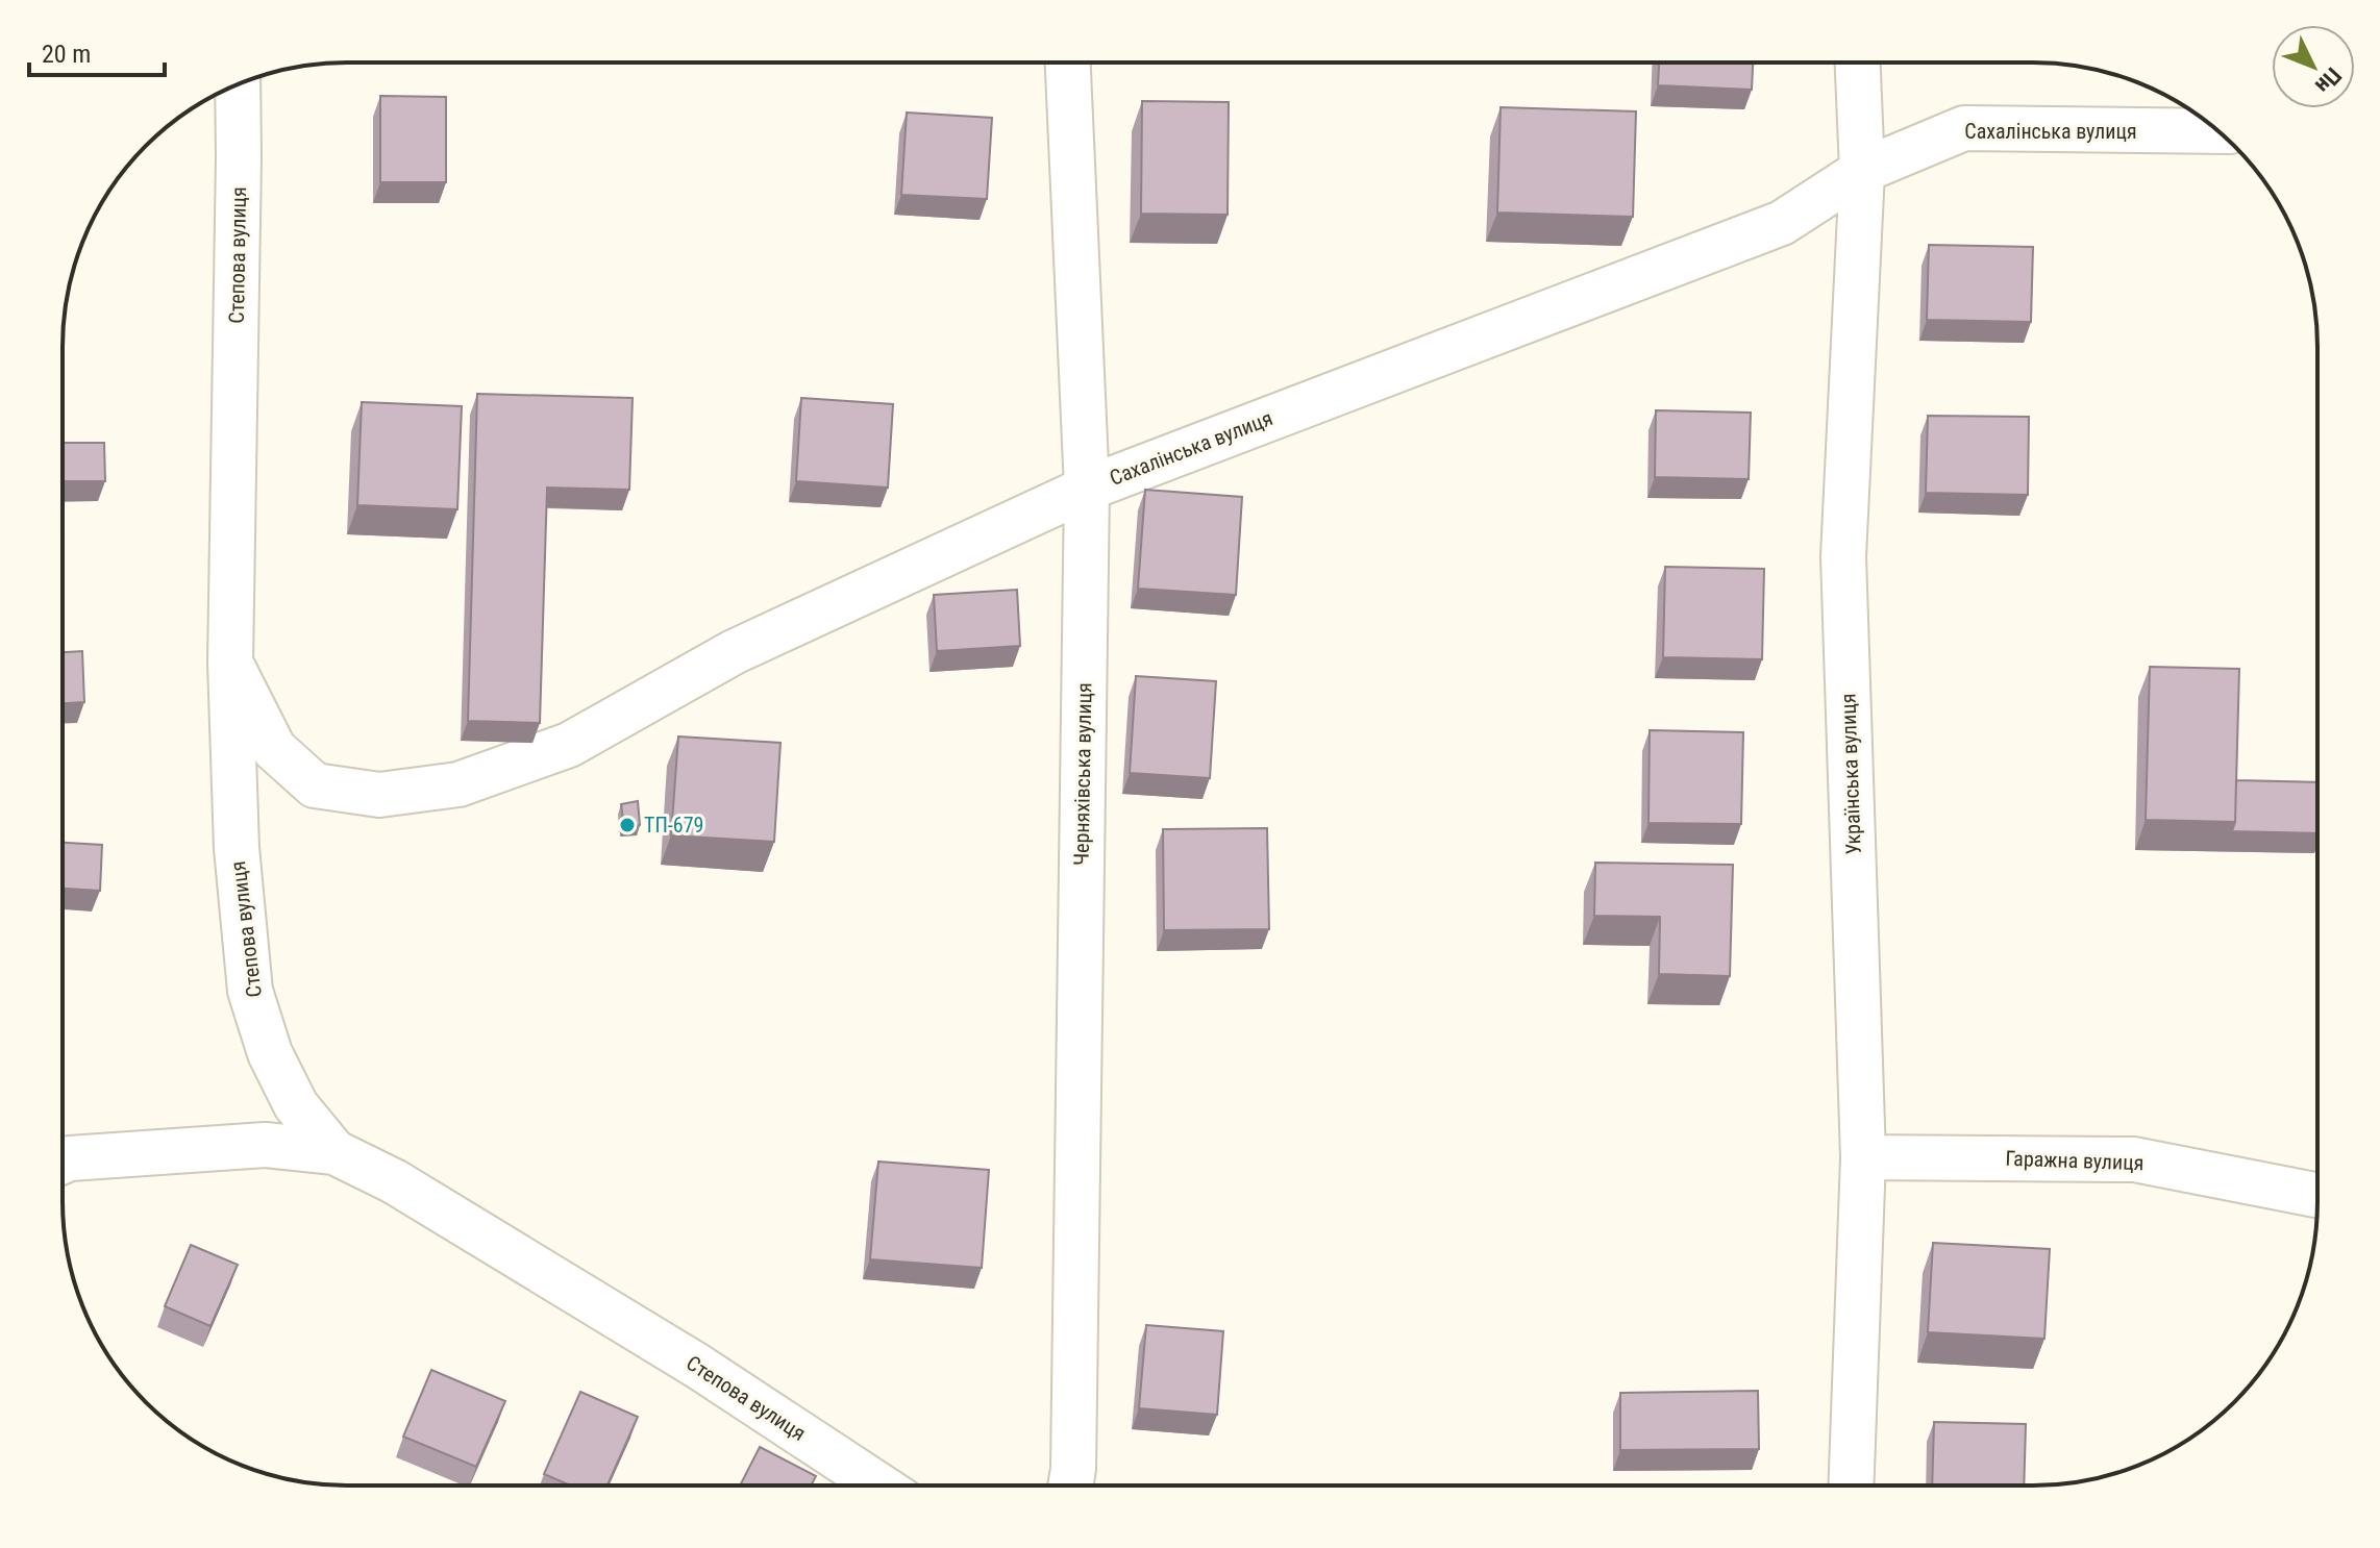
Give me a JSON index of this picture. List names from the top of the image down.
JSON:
{
  "streets": {
    "street": [
      "Сахалінська вулиця",
      "Степова вулиця",
      "Черняхівська вулиця",
      "Українська вулиця",
      "Гаражна вулиця"
    ]
  },
  "crossings": [
    ["Сахалінська вулиця", "Степова вулиця"],
    ["Сахалінська вулиця", "Черняхівська вулиця"],
    ["Сахалінська вулиця", "Українська вулиця"],
    ["Українська вулиця", "Гаражна вулиця"]
  ],
  "places": ["ТП-679"],
  "scale_bar": "20 m",
  "north": "bottom right"
}
